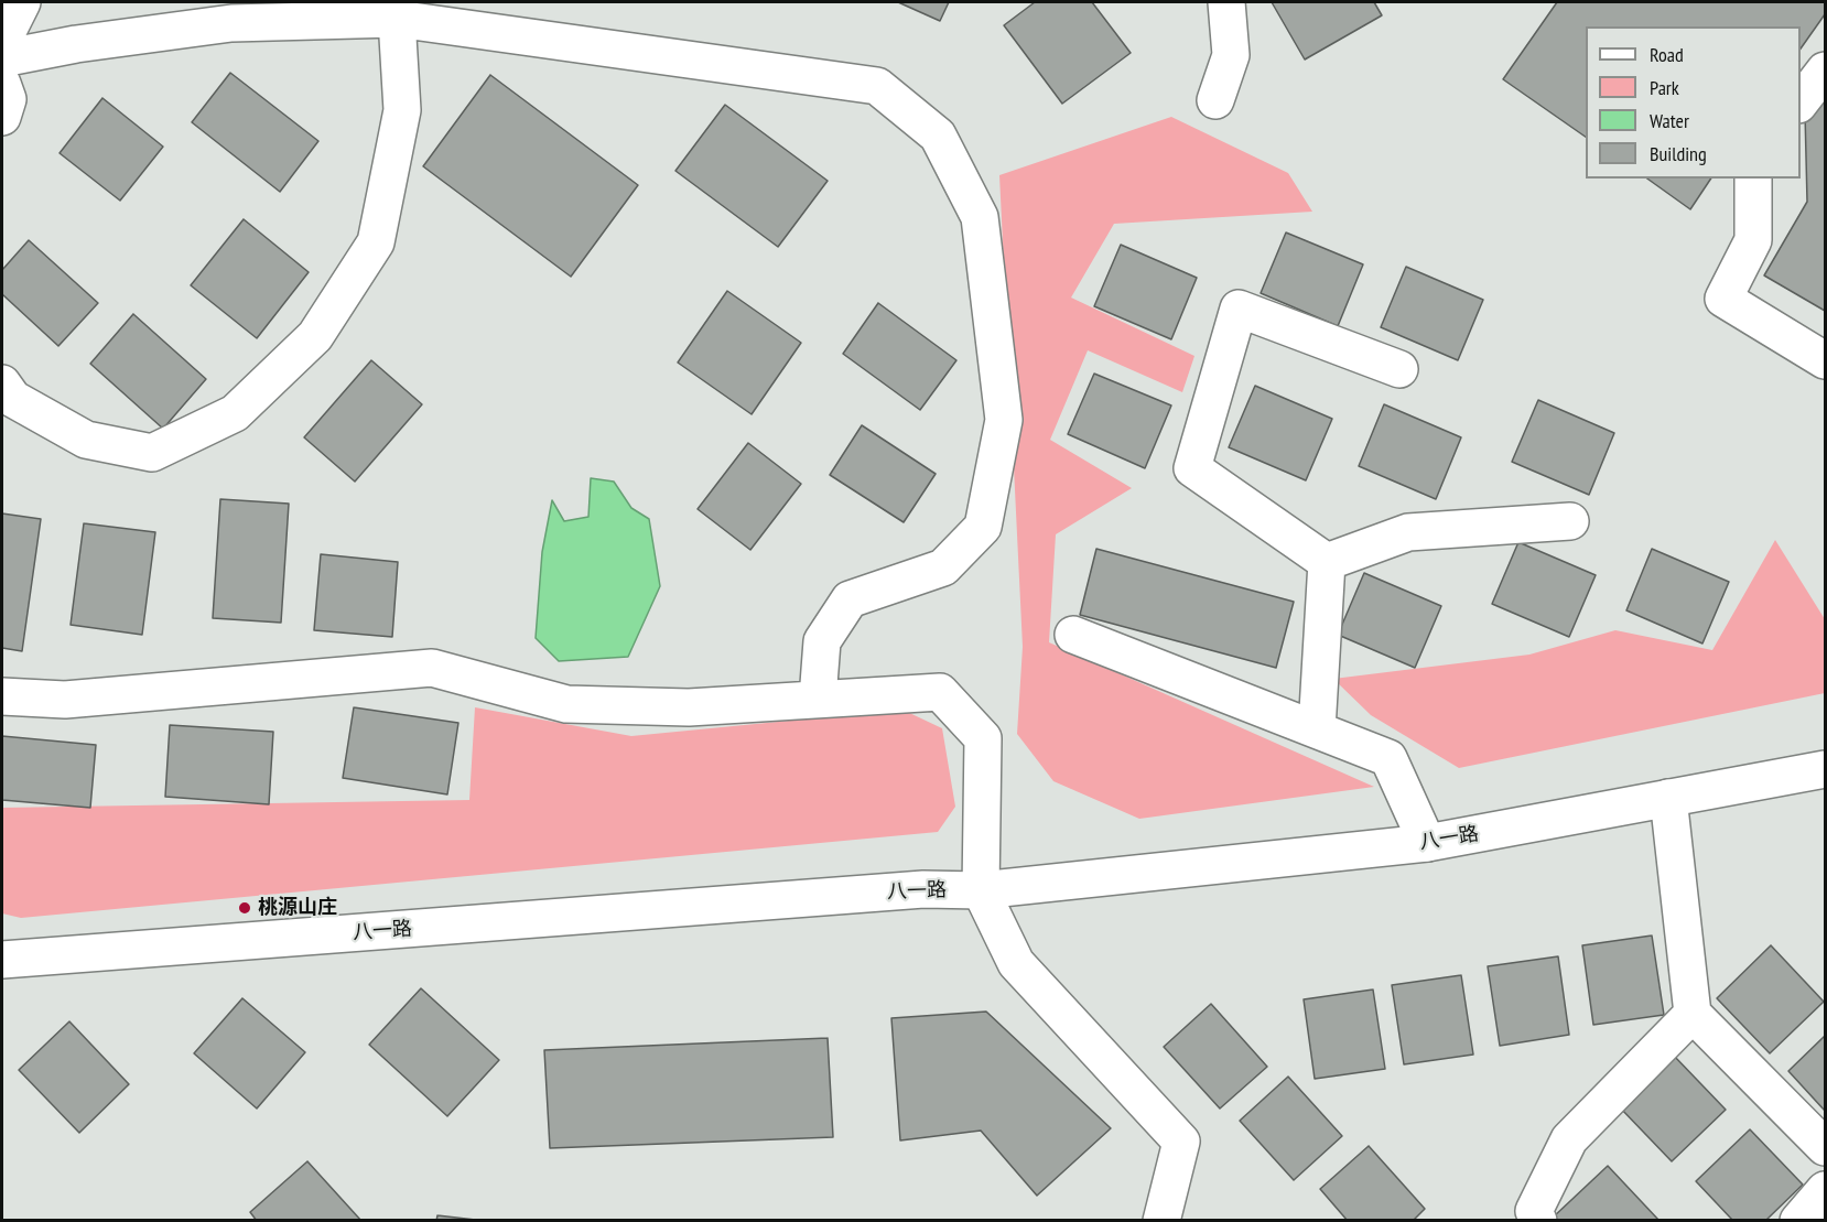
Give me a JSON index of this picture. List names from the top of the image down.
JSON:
{
  "streets": {
    "main road": ["八一路"]
  },
  "places": ["桃源山庄"],
  "legend": [
    "Road",
    "Park",
    "Water",
    "Building"
  ]
}
